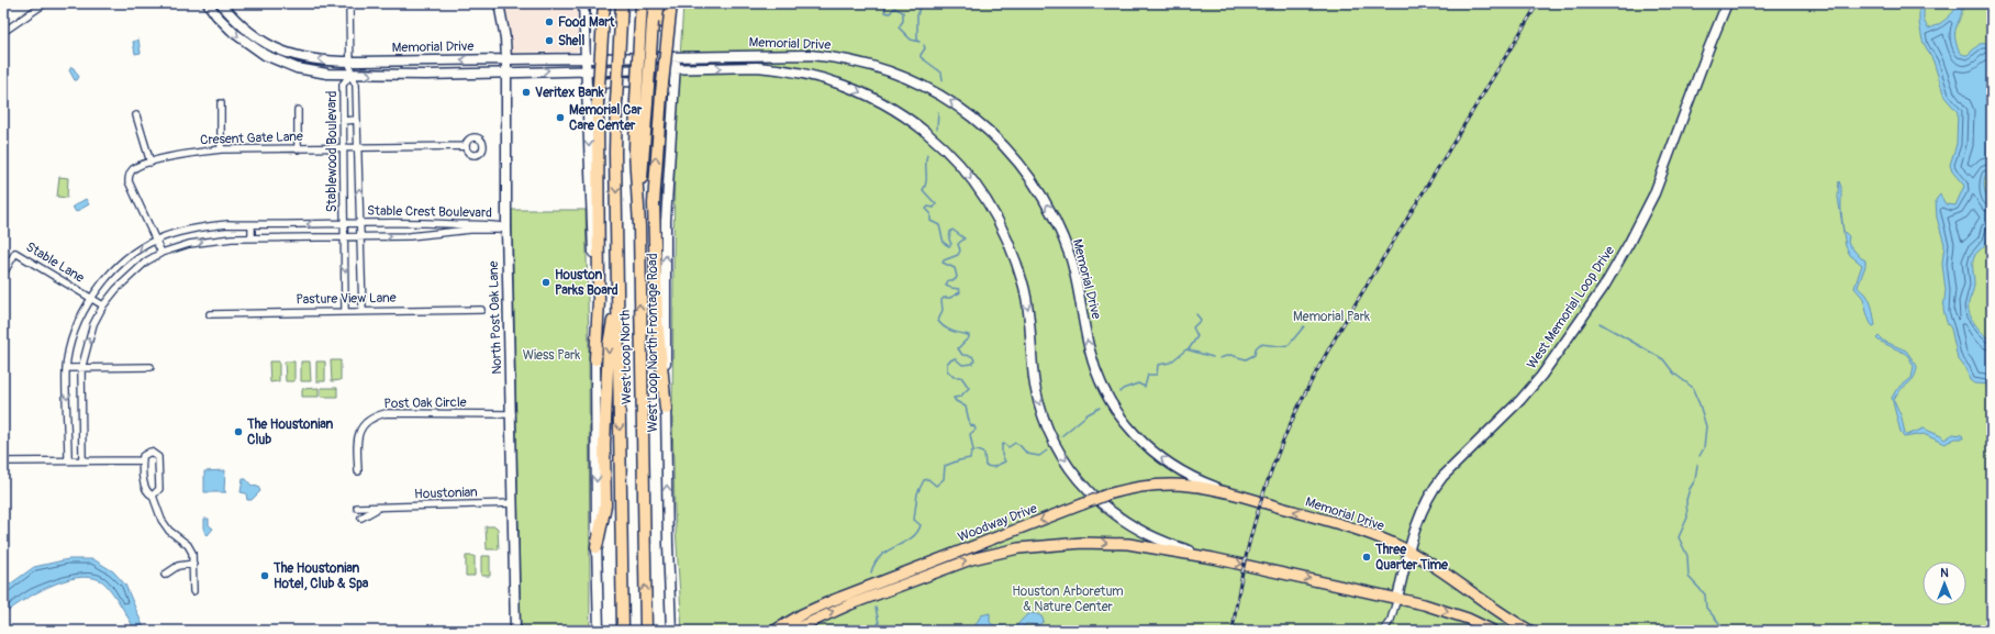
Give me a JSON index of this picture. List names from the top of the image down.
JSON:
{
  "streets": {
    "highway": ["West Loop North"],
    "main road": [
      "Memorial Drive",
      "West Memorial Loop Drive",
      "North Post Oak Lane",
      "West Loop North Frontage Road",
      "Woodway Drive"
    ],
    "street": [
      "Cresent Gate Lane",
      "Stablewood Boulevard",
      "Stable Crest Boulevard",
      "Stable Lane",
      "Pasture View Lane",
      "Post Oak Circle",
      "Houstonian"
    ]
  },
  "crossings": [
    ["Memorial Drive", "Stablewood Boulevard"],
    ["Memorial Drive", "West Memorial Loop Drive"],
    ["Memorial Drive", "North Post Oak Lane"],
    ["Memorial Drive", "West Loop North Frontage Road"],
    ["Memorial Drive", "Woodway Drive"],
    ["Cresent Gate Lane", "Stablewood Boulevard"],
    ["Cresent Gate Lane", "Stable Crest Boulevard"],
    ["Stablewood Boulevard", "Stable Crest Boulevard"],
    ["Stablewood Boulevard", "Pasture View Lane"],
    ["Stable Crest Boulevard", "Stable Lane"],
    ["Stable Crest Boulevard", "North Post Oak Lane"],
    ["North Post Oak Lane", "Post Oak Circle"],
    ["North Post Oak Lane", "Houstonian"]
  ],
  "parks": ["Memorial Park", "Wiess Park", "Houston Arboretum & Nature Center"],
  "places": [
    "Food Mart",
    "Shell",
    "Veritex Bank",
    "Memorial Car Care Center",
    "Houston Parks Board",
    "The Houstonian Club",
    "Three Quarter Time",
    "The Houstonian Hotel, Club & Spa"
  ],
  "north": "top"
}
